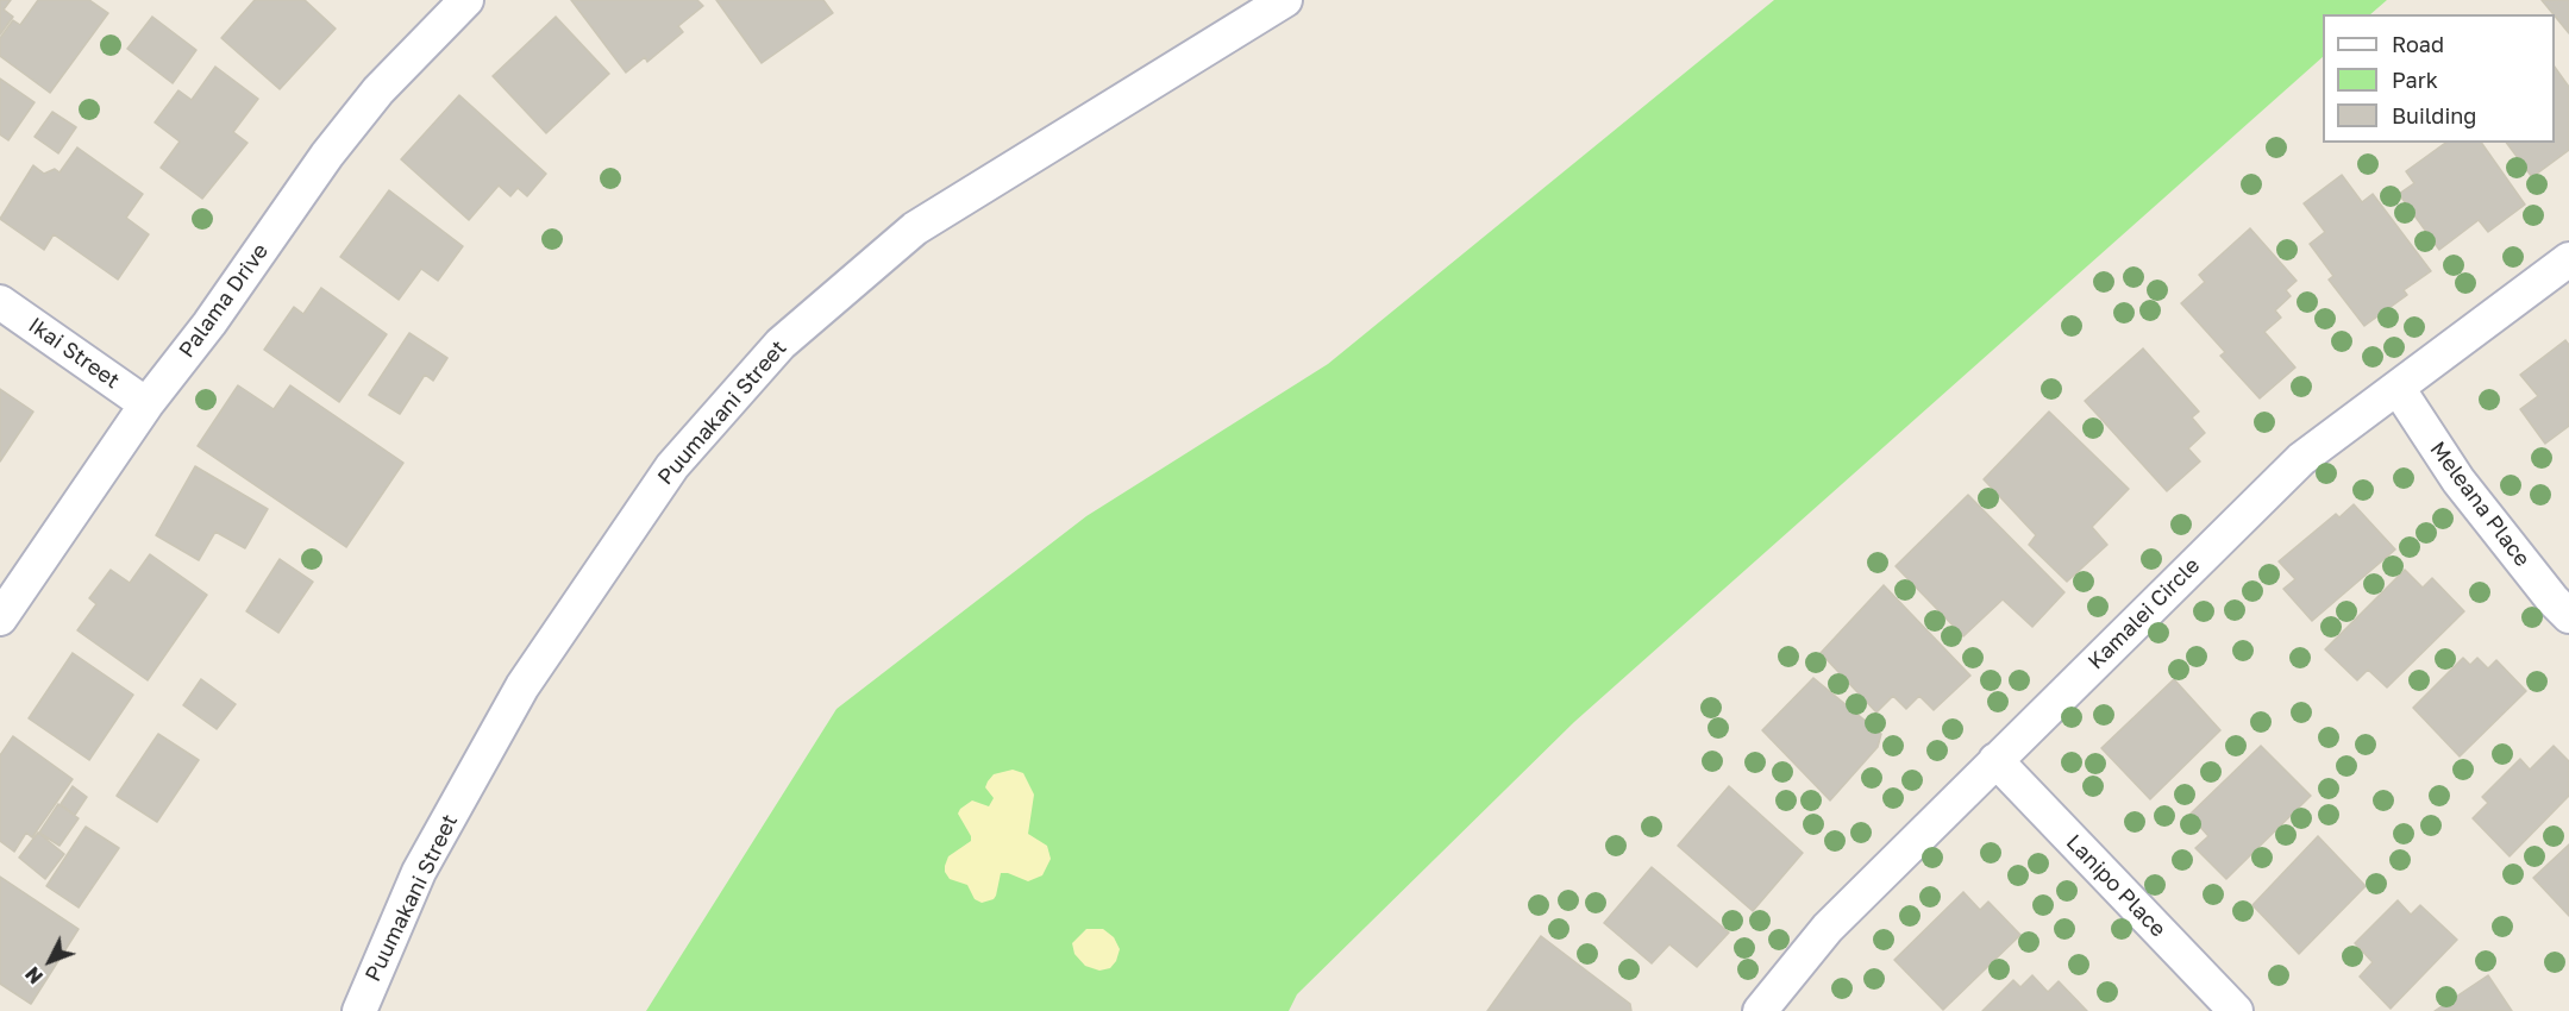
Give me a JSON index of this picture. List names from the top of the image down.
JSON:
{
  "streets": {
    "street": [
      "Palama Drive",
      "Ikai Street",
      "Puumakani Street",
      "Meleana Place",
      "Kamalei Circle",
      "Lanipo Place"
    ]
  },
  "crossings": [
    ["Palama Drive", "Ikai Street"],
    ["Meleana Place", "Kamalei Circle"],
    ["Kamalei Circle", "Lanipo Place"]
  ],
  "legend": ["Road", "Park", "Building"],
  "north": "bottom left"
}
